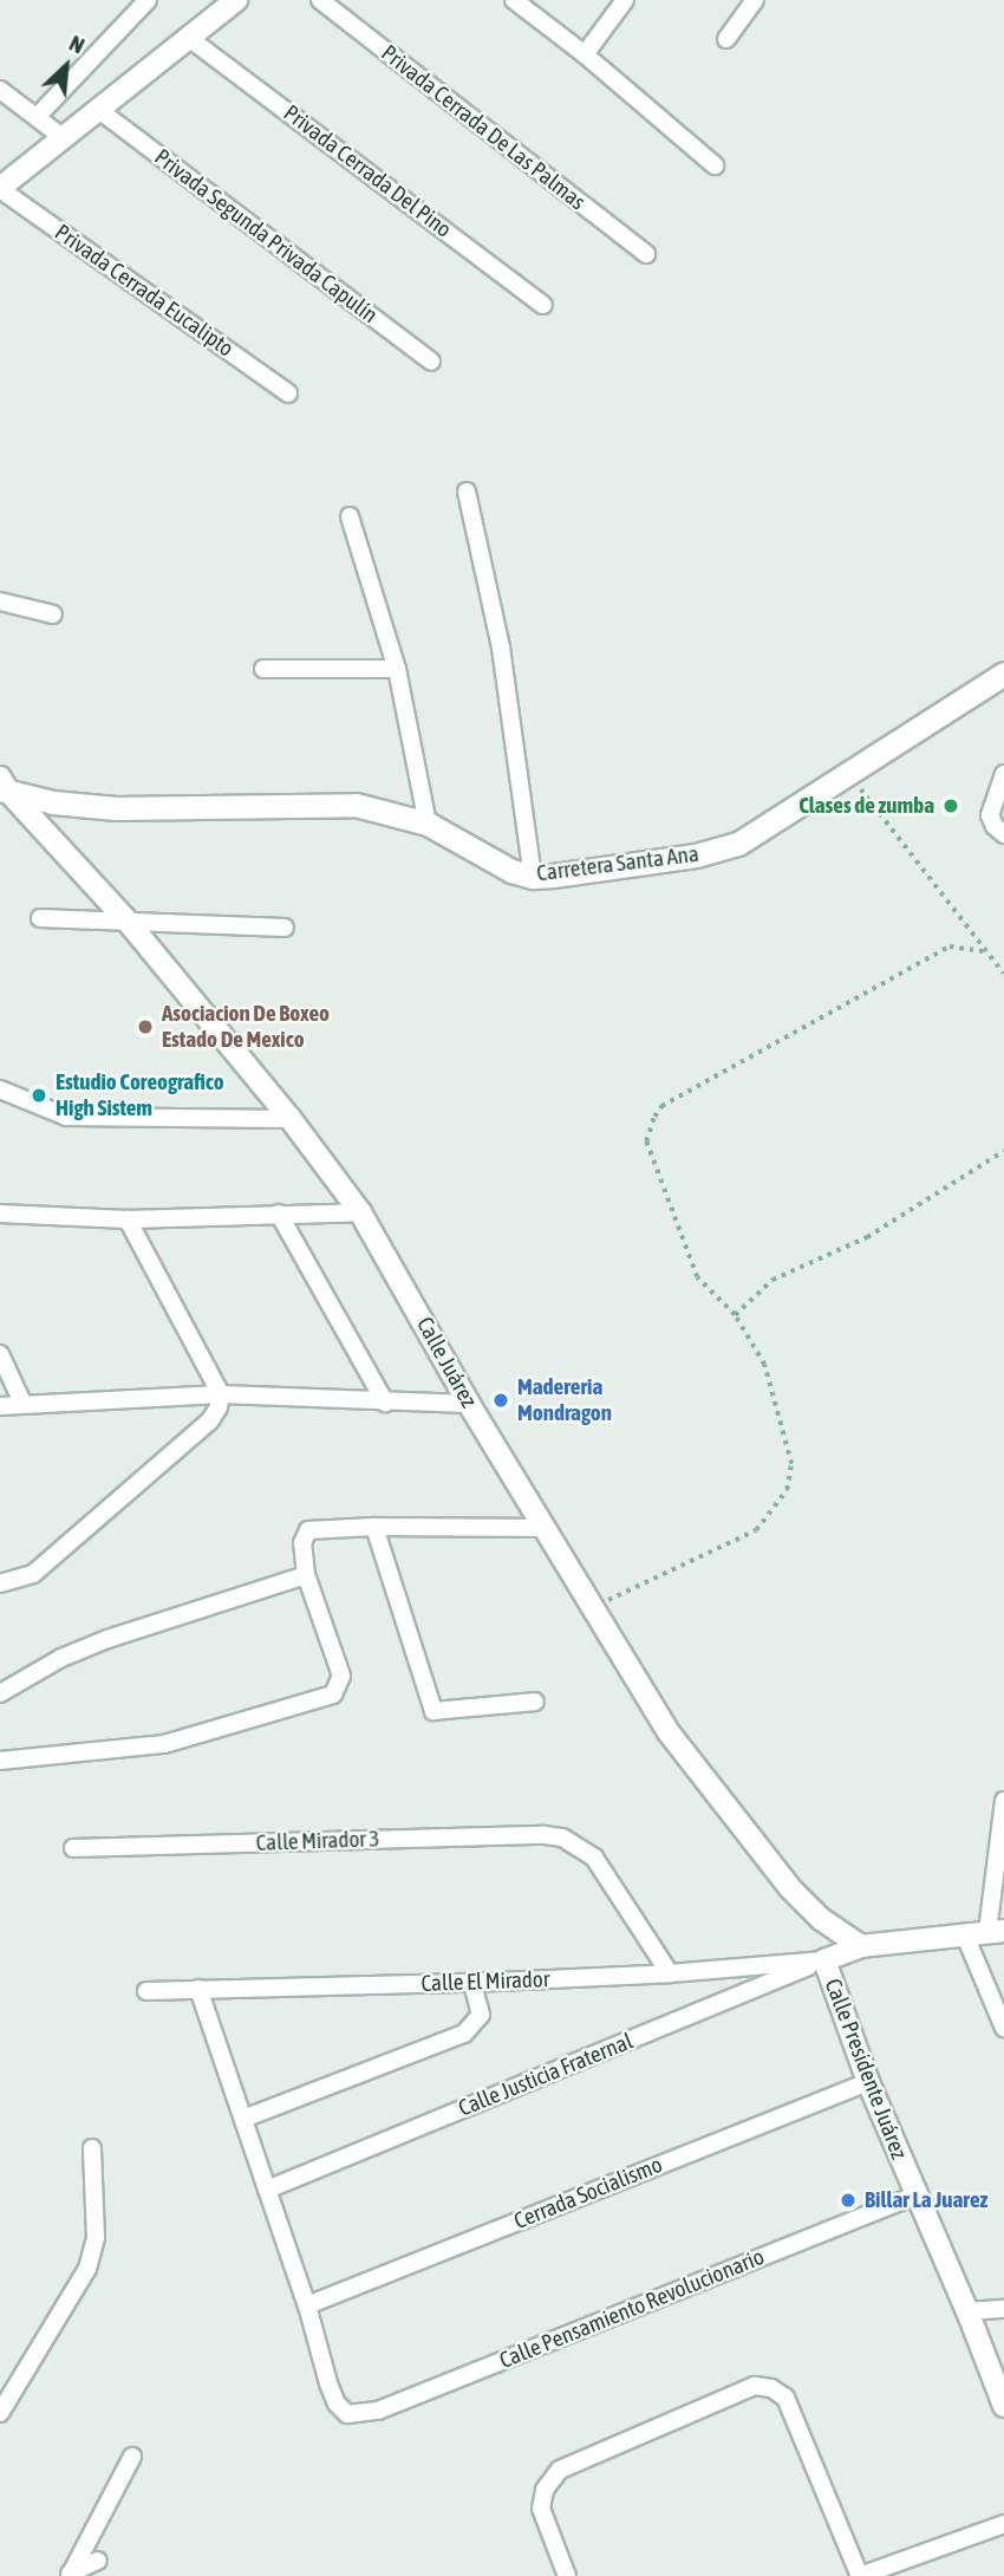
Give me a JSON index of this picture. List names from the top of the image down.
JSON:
{
  "streets": {
    "main road": ["Carretera Santa Ana"],
    "street": [
      "Privada Cerrada De Las Palmas",
      "Privada Cerrada Del Pino",
      "Privada Segunda Privada Capulín",
      "Privada Cerrada Eucalipto",
      "Calle Juárez",
      "Calle Mirador 3",
      "Calle El Mirador",
      "Calle Presidente Juárez",
      "Calle Justicia Fraternal",
      "Cerrada Socialismo",
      "Calle Pensamiento Revolucionario"
    ]
  },
  "crossings": [
    ["Carretera Santa Ana", "Calle Juárez"],
    ["Calle Mirador 3", "Calle El Mirador"],
    ["Calle El Mirador", "Calle Presidente Juárez"],
    ["Calle El Mirador", "Calle Justicia Fraternal"],
    ["Calle Presidente Juárez", "Calle Justicia Fraternal"],
    ["Calle Presidente Juárez", "Cerrada Socialismo"],
    ["Calle Presidente Juárez", "Calle Pensamiento Revolucionario"],
    ["Cerrada Socialismo", "Calle Pensamiento Revolucionario"]
  ],
  "places": [
    "Clases de zumba",
    "Asociacion De Boxeo Estado De Mexico",
    "Estudio Coreografico High Sistem",
    "Madereria Mondragon",
    "Billar La Juarez"
  ],
  "north": "top right"
}
